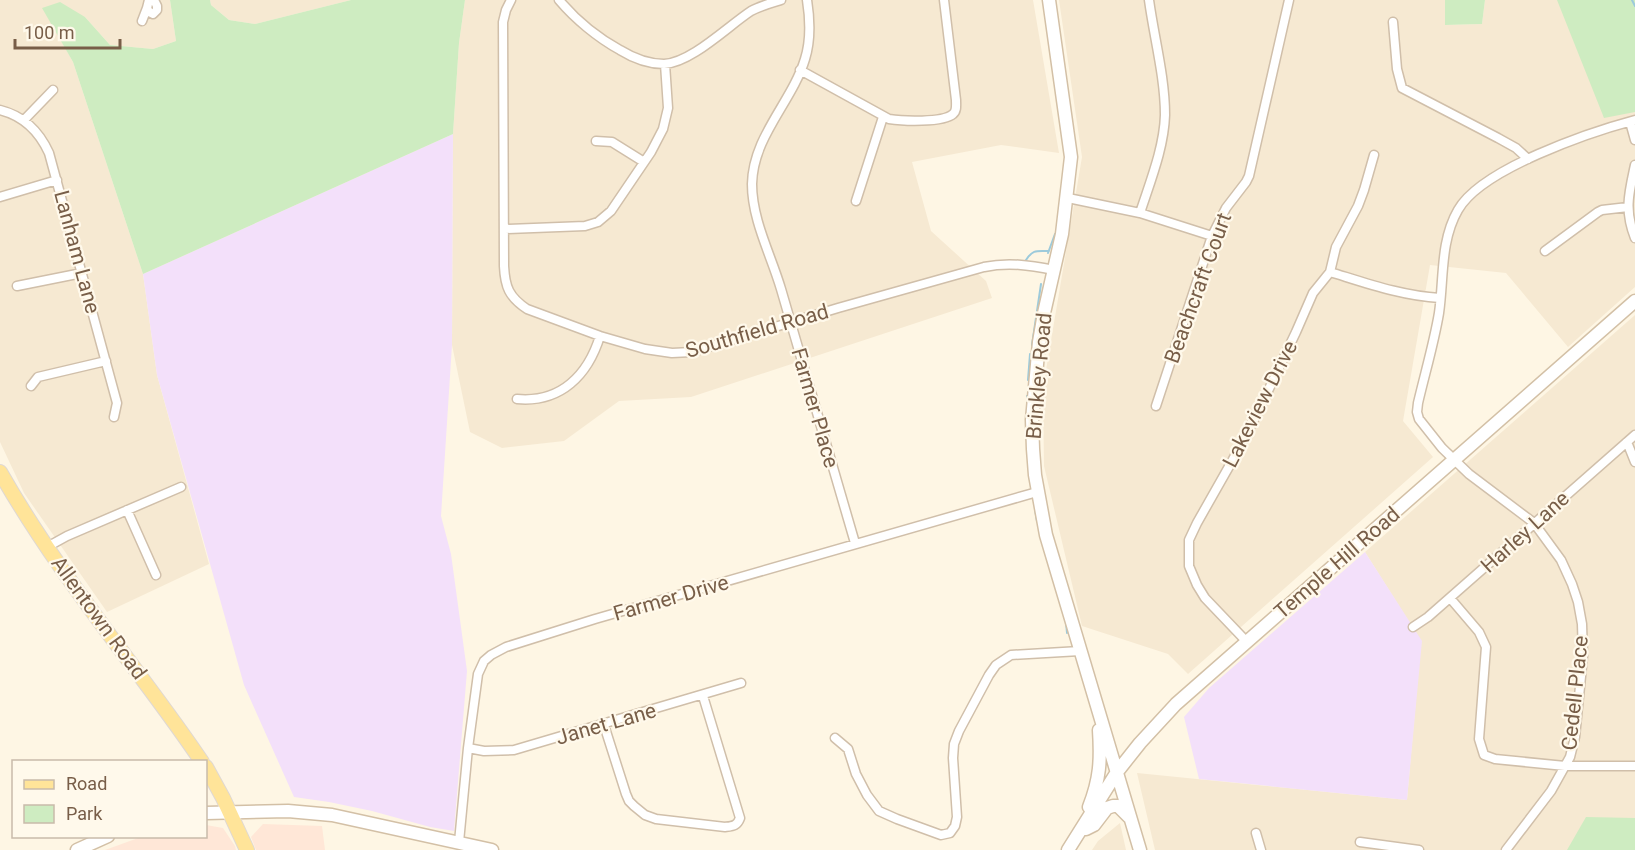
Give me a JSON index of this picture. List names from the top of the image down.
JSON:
{
  "streets": {
    "main road": ["Brinkley Road", "Temple Hill Road", "Allentown Road"],
    "street": [
      "Lanham Lane",
      "Beachcraft Court",
      "Southfield Road",
      "Lakeview Drive",
      "Farmer Place",
      "Harley Lane",
      "Farmer Drive",
      "Cedell Place",
      "Janet Lane"
    ]
  },
  "crossings": [
    ["Southfield Road", "Brinkley Road"],
    ["Southfield Road", "Farmer Place"],
    ["Brinkley Road", "Temple Hill Road"],
    ["Brinkley Road", "Farmer Drive"],
    ["Lakeview Drive", "Temple Hill Road"],
    ["Farmer Place", "Farmer Drive"],
    ["Harley Lane", "Cedell Place"],
    ["Temple Hill Road", "Cedell Place"],
    ["Farmer Drive", "Janet Lane"]
  ],
  "legend": ["Road", "Park"],
  "scale_bar": "100 m"
}
